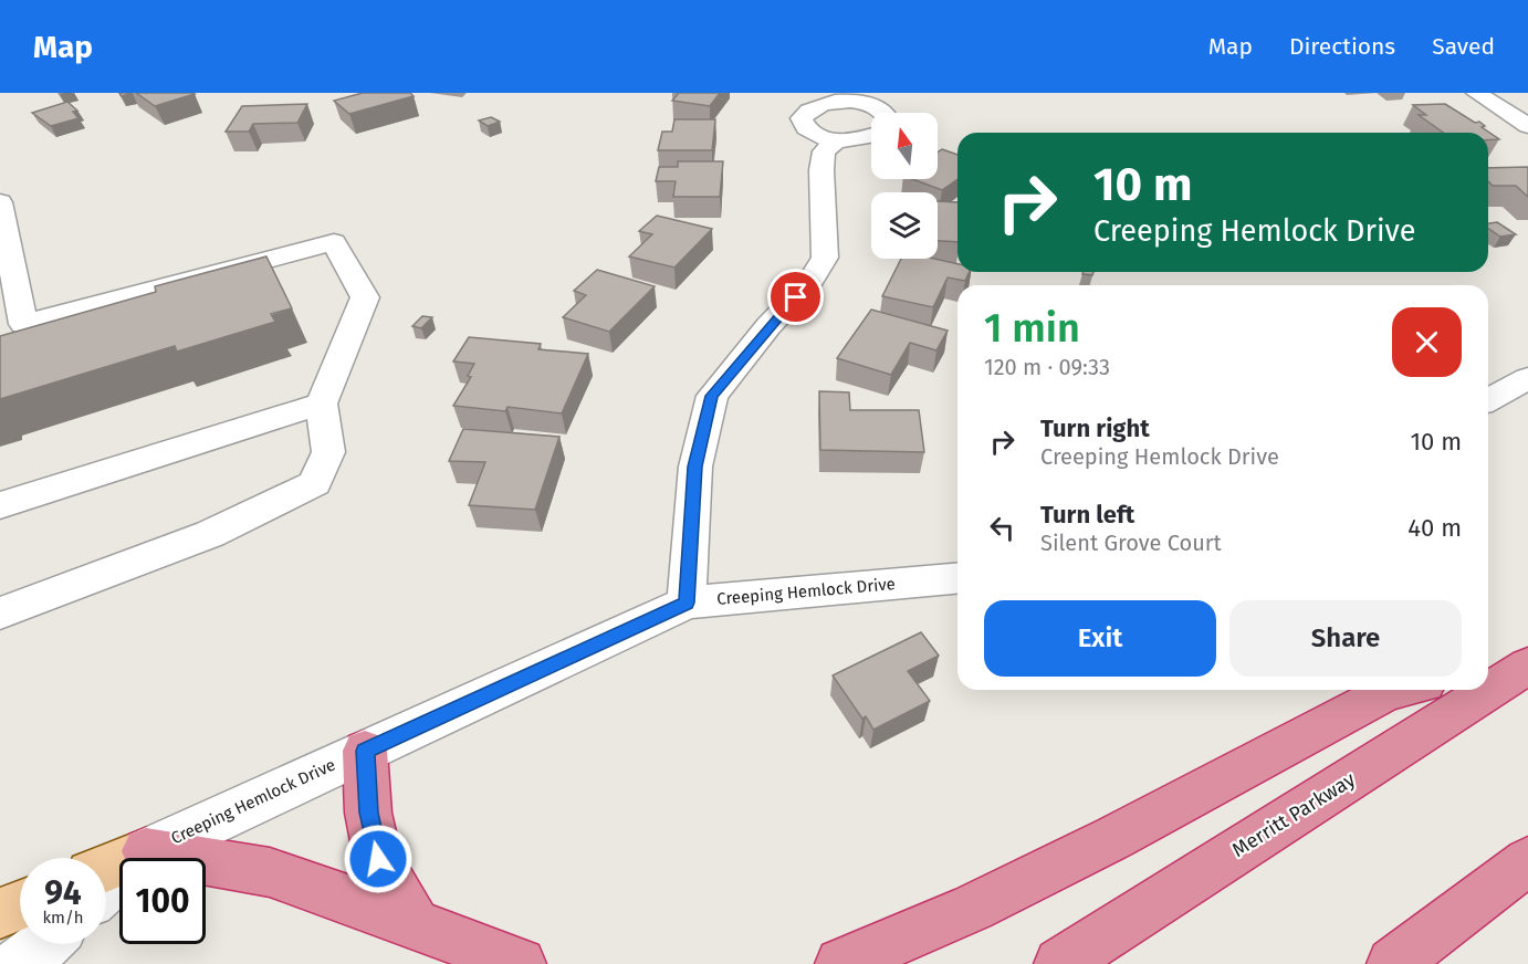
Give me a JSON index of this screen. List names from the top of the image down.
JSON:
{
  "streets": {
    "highway": ["Merritt Parkway"],
    "main road": ["Creeping Hemlock Drive"]
  },
  "north": "top",
  "page": {
    "header": "Map",
    "nav": ["Map", "Directions", "Saved"],
    "turn": ["10 m", "Creeping Hemlock Drive"],
    "heading": ["1 min", "120 m · 09:33"],
    "list": [
      {
        "name": "Turn right",
        "note": "Creeping Hemlock Drive",
        "value": "10 m"
      },
      {
        "name": "Turn left",
        "note": "Silent Grove Court",
        "value": "40 m"
      }
    ],
    "buttons": ["Exit", "Share"],
    "speed": "94 km/h",
    "limit": "100"
  }
}
